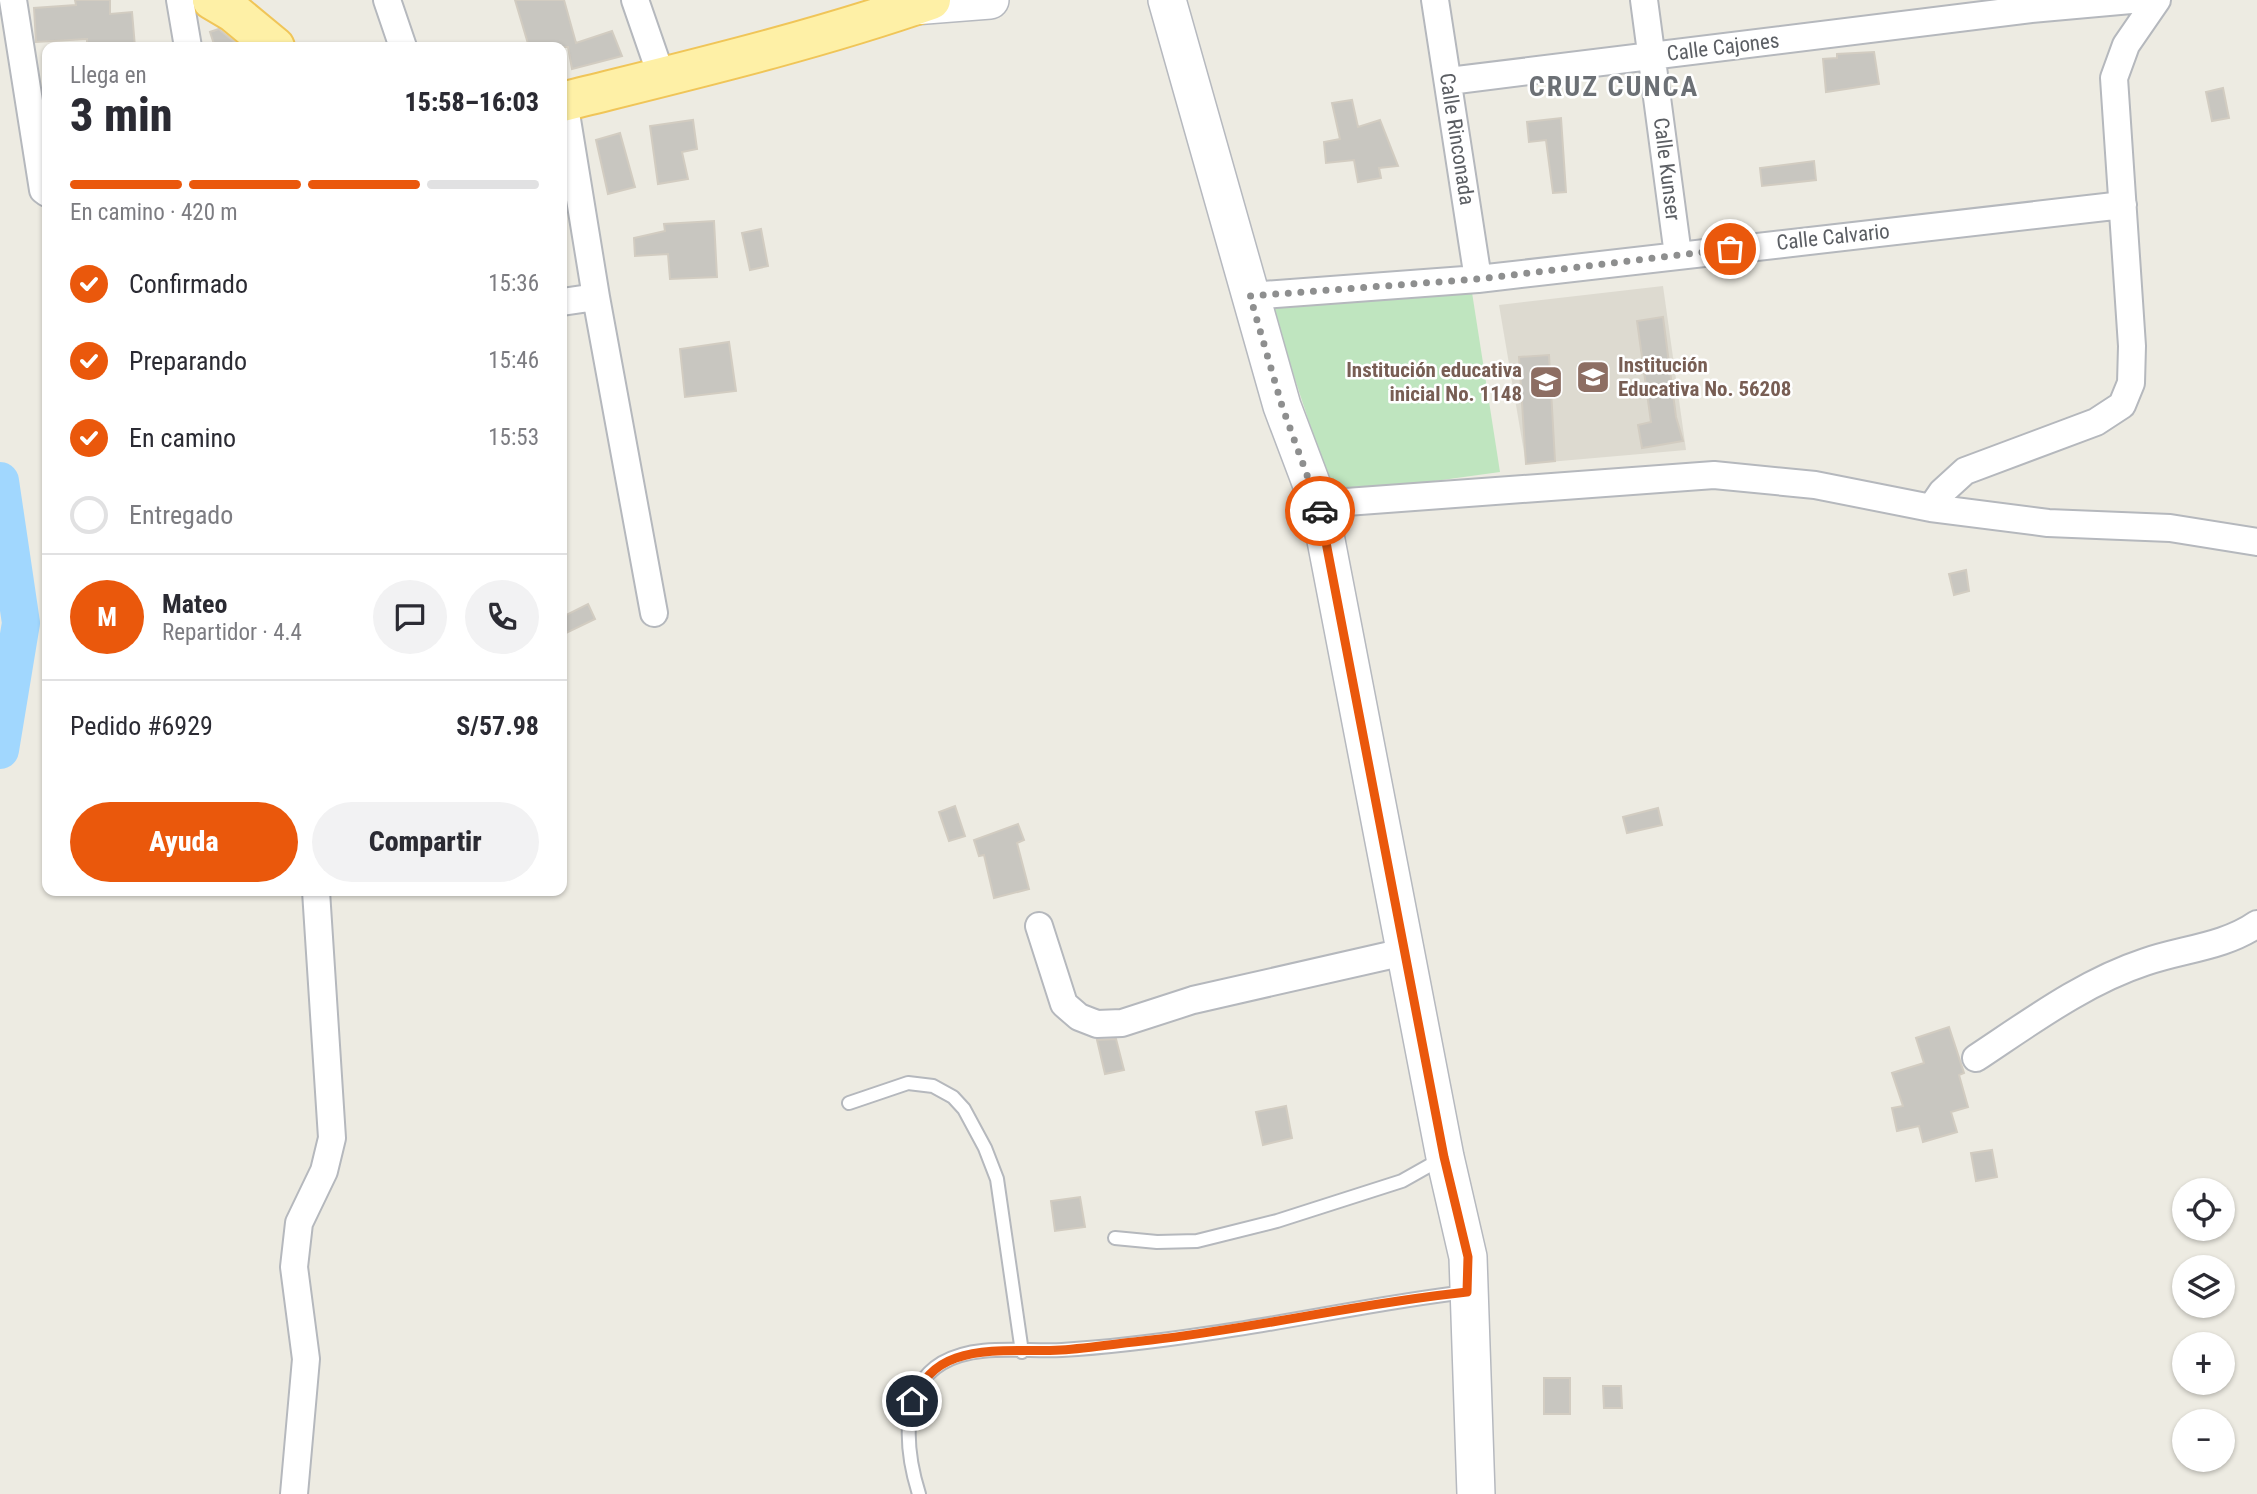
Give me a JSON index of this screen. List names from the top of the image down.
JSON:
{
  "streets": {
    "street": [
      "Calle Cajones",
      "Calle Rinconada",
      "Calle Kunser",
      "Calle Calvario"
    ]
  },
  "crossings": [
    ["Calle Cajones", "Calle Rinconada"],
    ["Calle Cajones", "Calle Kunser"],
    ["Calle Rinconada", "Calle Calvario"],
    ["Calle Kunser", "Calle Calvario"]
  ],
  "districts": ["CRUZ CUNCA"],
  "places": {
    "school or university": ["Institución Educativa No. 56208", "Institución educativa inicial No. 1148"]
  },
  "page": {
    "heading": ["3 min", "Llega en", "15:58–16:03"],
    "panel": [
      "Mateo",
      "Repartidor · 4.4",
      "Pedido #6929",
      "S/57.98"
    ],
    "bar": "En camino · 420 m",
    "list": [
      ["Confirmado", "15:36"],
      ["Preparando", "15:46"],
      ["En camino", "15:53"],
      "Entregado"
    ],
    "round": "M",
    "buttons": ["Ayuda", "Compartir"],
    "map_buttons": ["+", "−"]
  }
}
